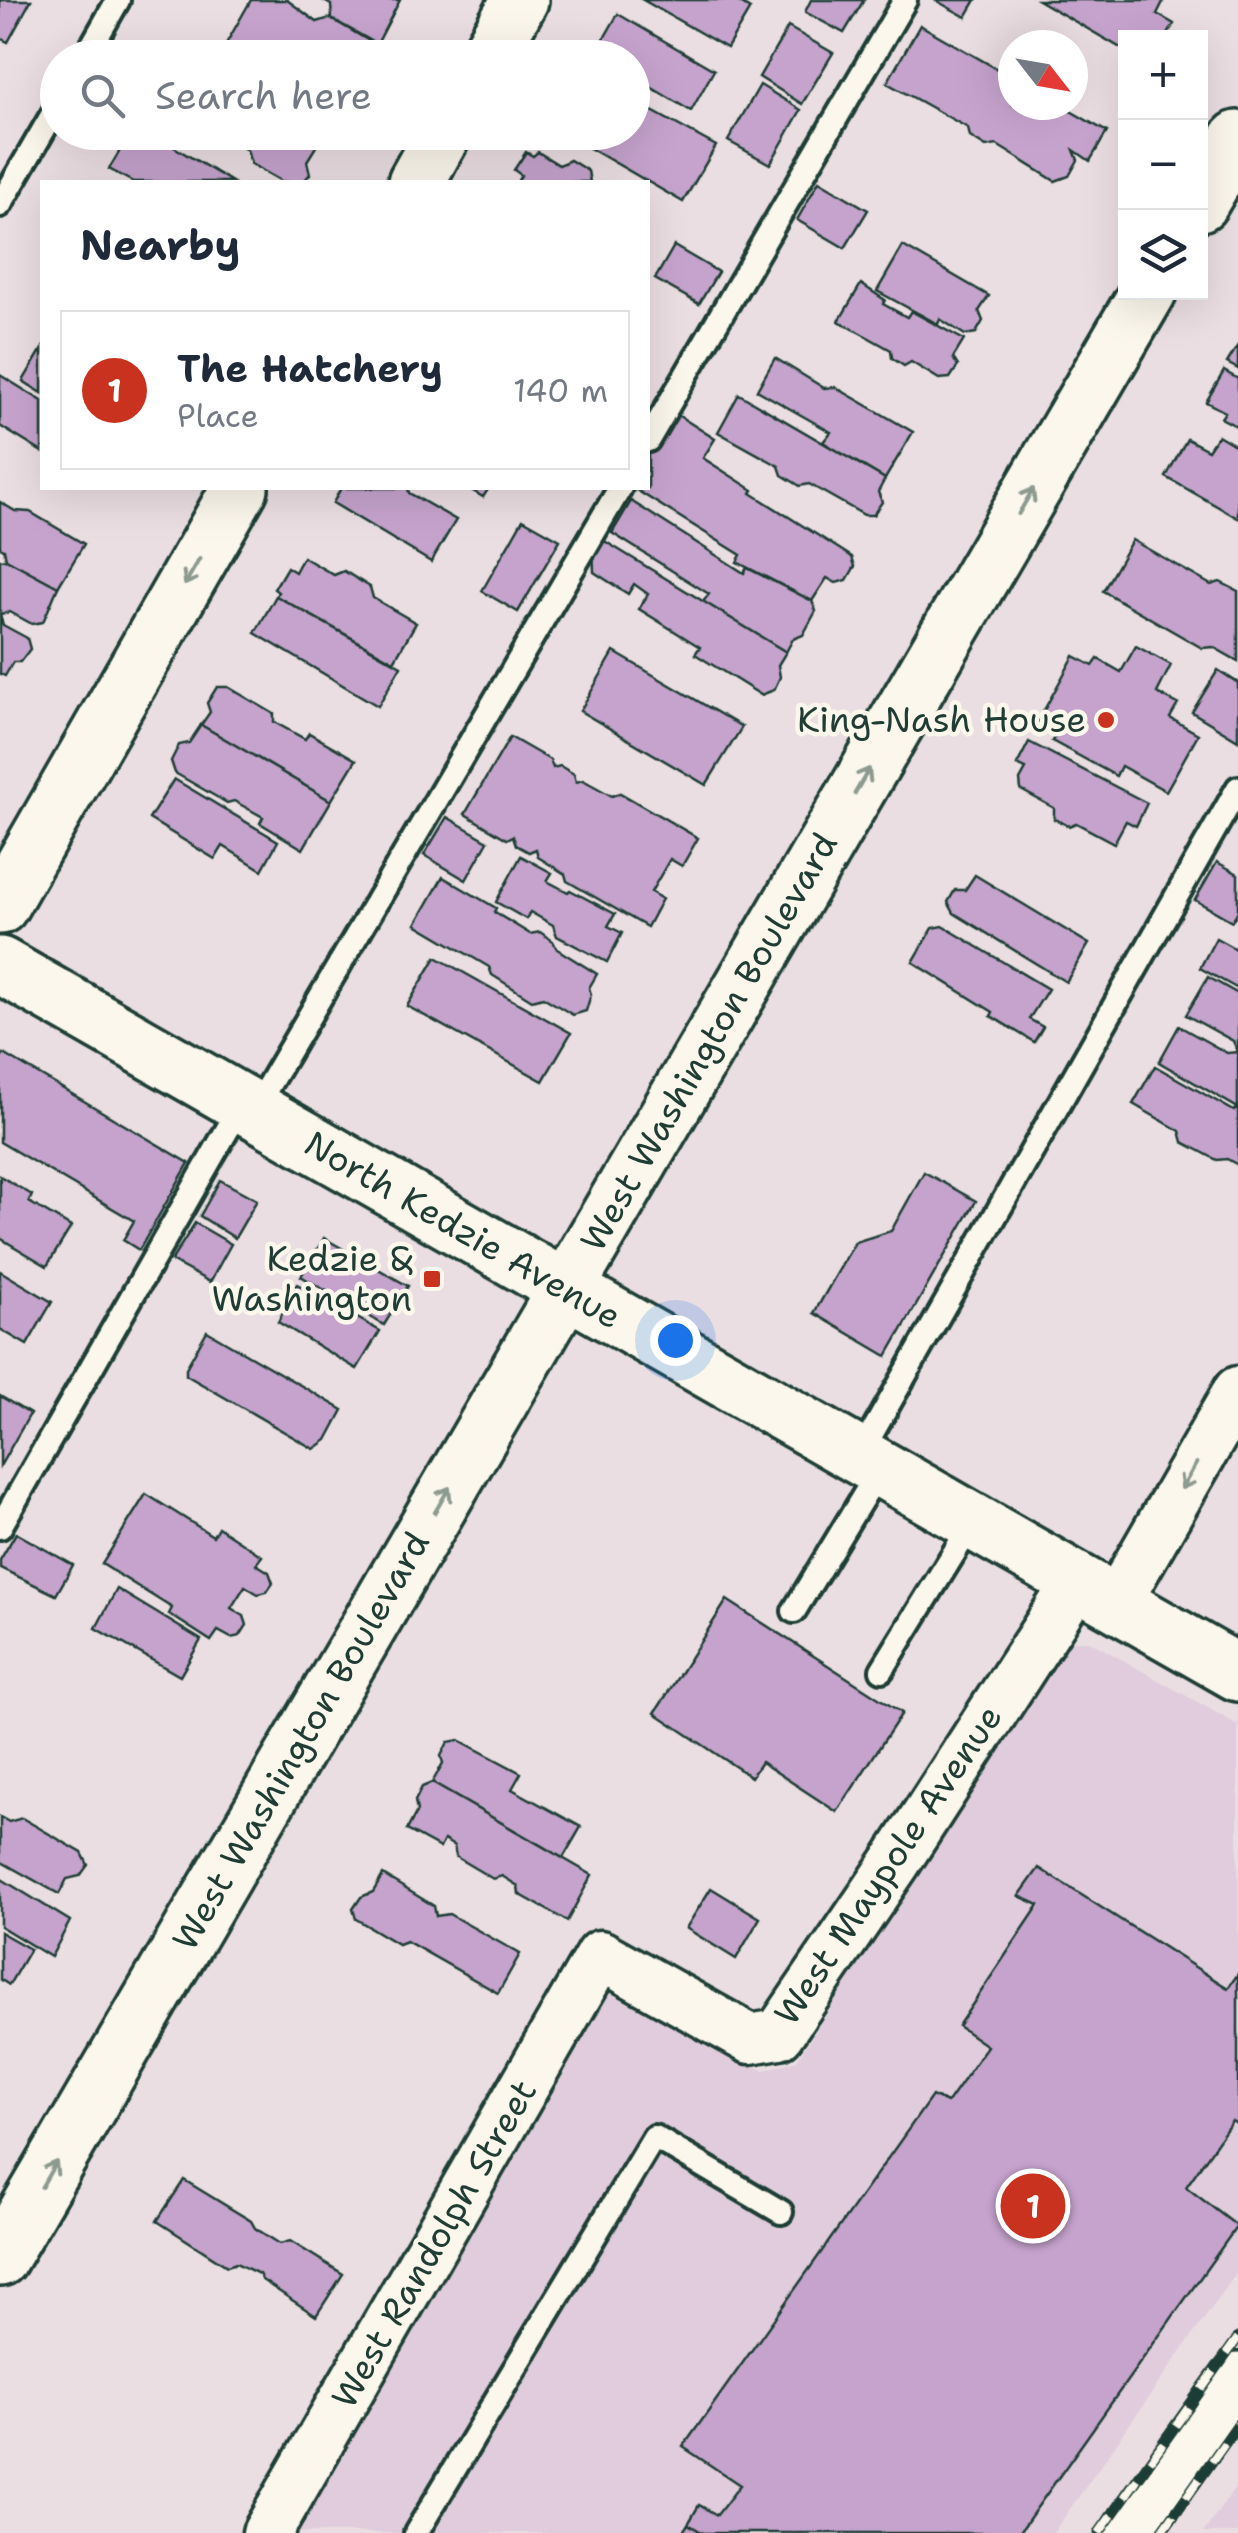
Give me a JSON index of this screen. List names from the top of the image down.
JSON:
{
  "streets": {
    "street": [
      "West Washington Boulevard",
      "North Kedzie Avenue",
      "West Maypole Avenue",
      "West Randolph Street"
    ]
  },
  "crossings": [
    ["West Washington Boulevard", "North Kedzie Avenue"],
    ["North Kedzie Avenue", "West Maypole Avenue"],
    ["West Maypole Avenue", "West Randolph Street"]
  ],
  "one_way": ["West Washington Boulevard"],
  "places": {
    "other": ["King-Nash House"],
    "transit": ["Kedzie & Washington"]
  },
  "north": "bottom right",
  "page": {
    "map_buttons": ["+", "−"],
    "search": "Search here",
    "heading": "Nearby",
    "list": [
      {
        "mark": "1",
        "name": "The Hatchery",
        "note": "Place",
        "value": "140 m"
      }
    ],
    "pins": "1"
  }
}
